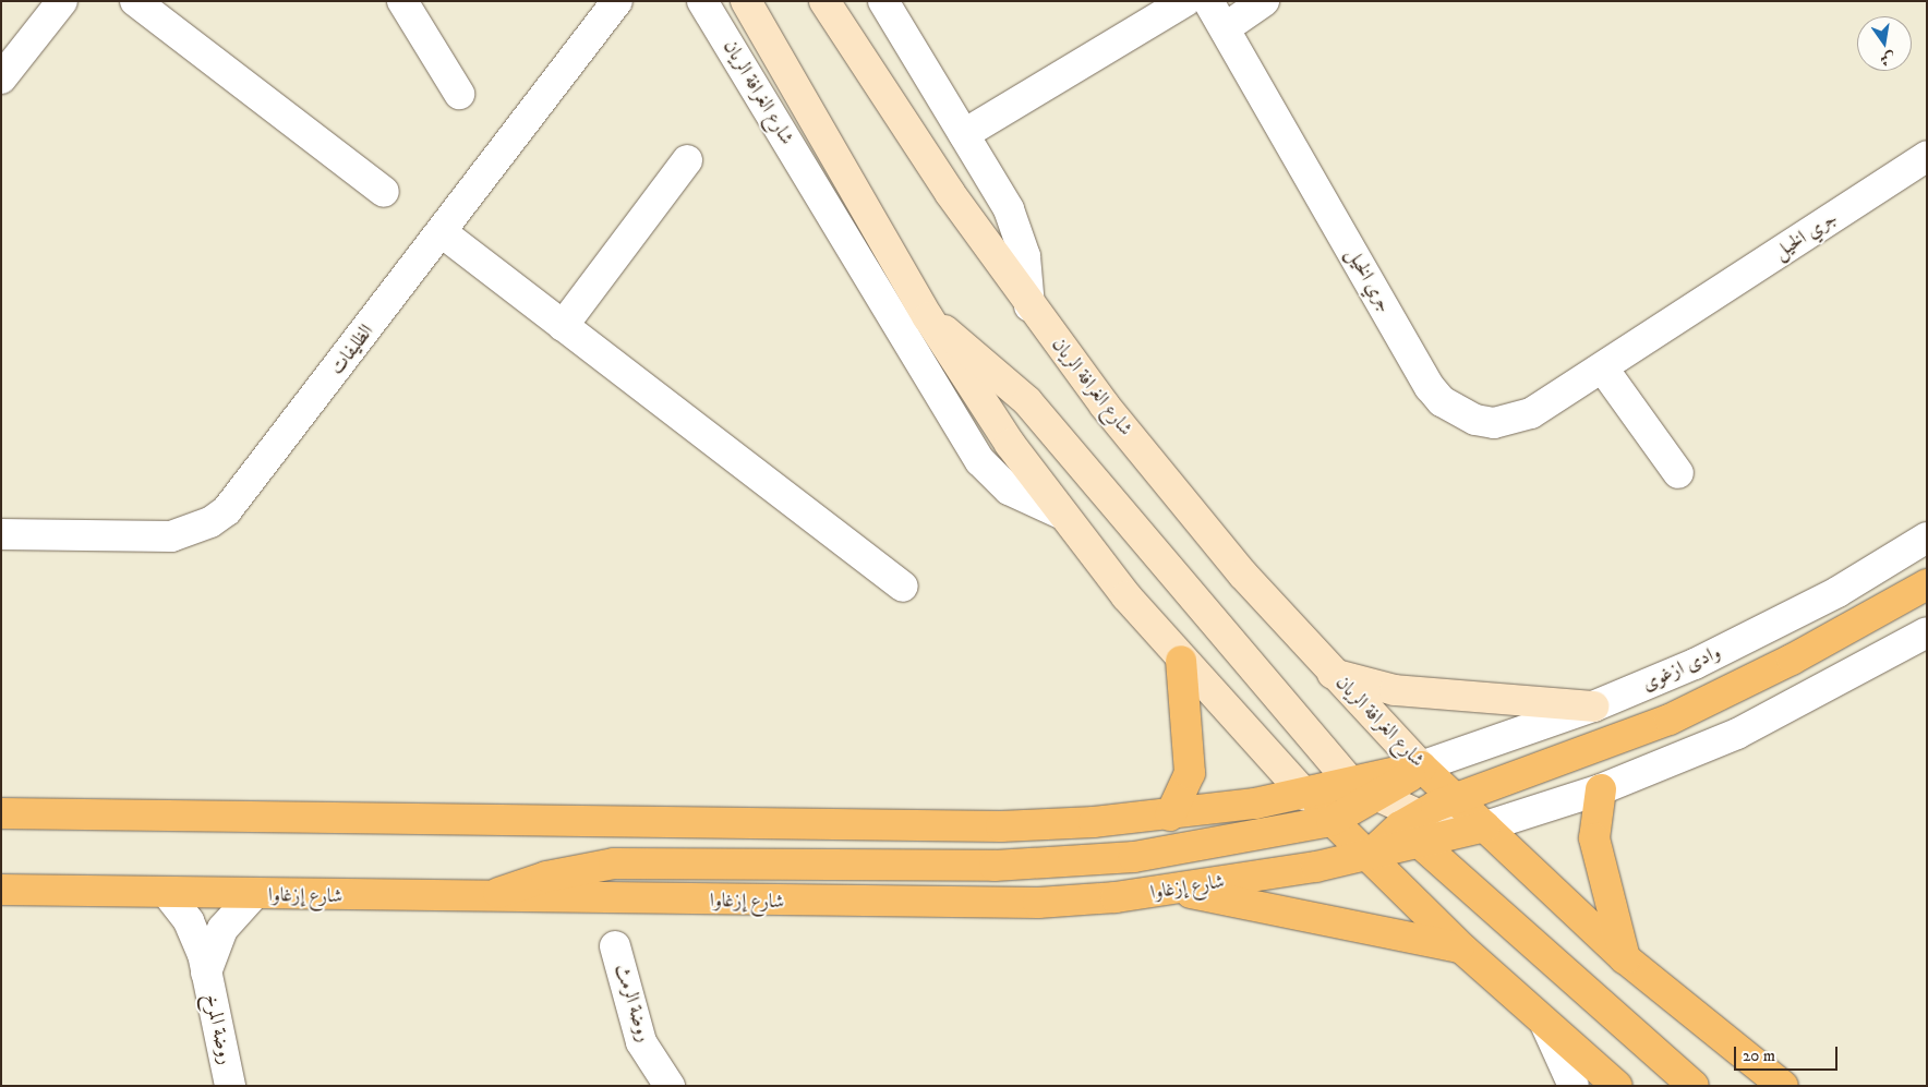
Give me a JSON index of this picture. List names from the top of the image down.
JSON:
{
  "streets": {
    "main road": ["شارع الغرافة الريان", "شارع إزغاوا"],
    "street": [
      "جري الخيل",
      "الظليفات",
      "وادى ازغوى",
      "روضة الرمث",
      "روضة المرخ"
    ]
  },
  "crossings": [
    ["شارع الغرافة الريان", "وادى ازغوى"],
    ["شارع الغرافة الريان", "شارع إزغاوا"],
    ["شارع إزغاوا", "روضة المرخ"]
  ],
  "scale_bar": "20 m",
  "north": "bottom"
}
